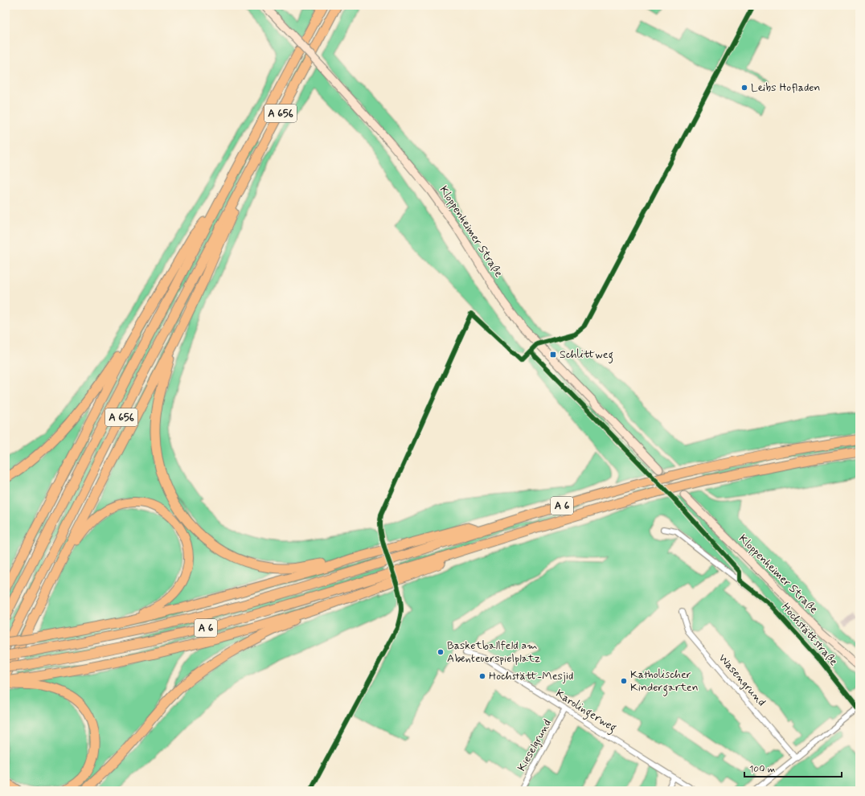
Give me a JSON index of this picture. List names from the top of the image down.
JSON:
{
  "streets": {
    "highway": ["A 656", "A 6"],
    "main road": ["Kloppenheimer Straße"],
    "street": [
      "Hochstättstraße",
      "Wasengrund",
      "Karolingerweg",
      "Kieselgrund"
    ]
  },
  "crossings": [
    ["Karolingerweg", "Kieselgrund"]
  ],
  "places": {
    "other": [
      "Leibs Hofladen",
      "Basketballfeld am Abenteuerspielplatz",
      "Hochstätt-Mesjid",
      "Katholischer Kindergarten"
    ],
    "transit": ["Schlittweg"]
  },
  "scale_bar": "100 m"
}
